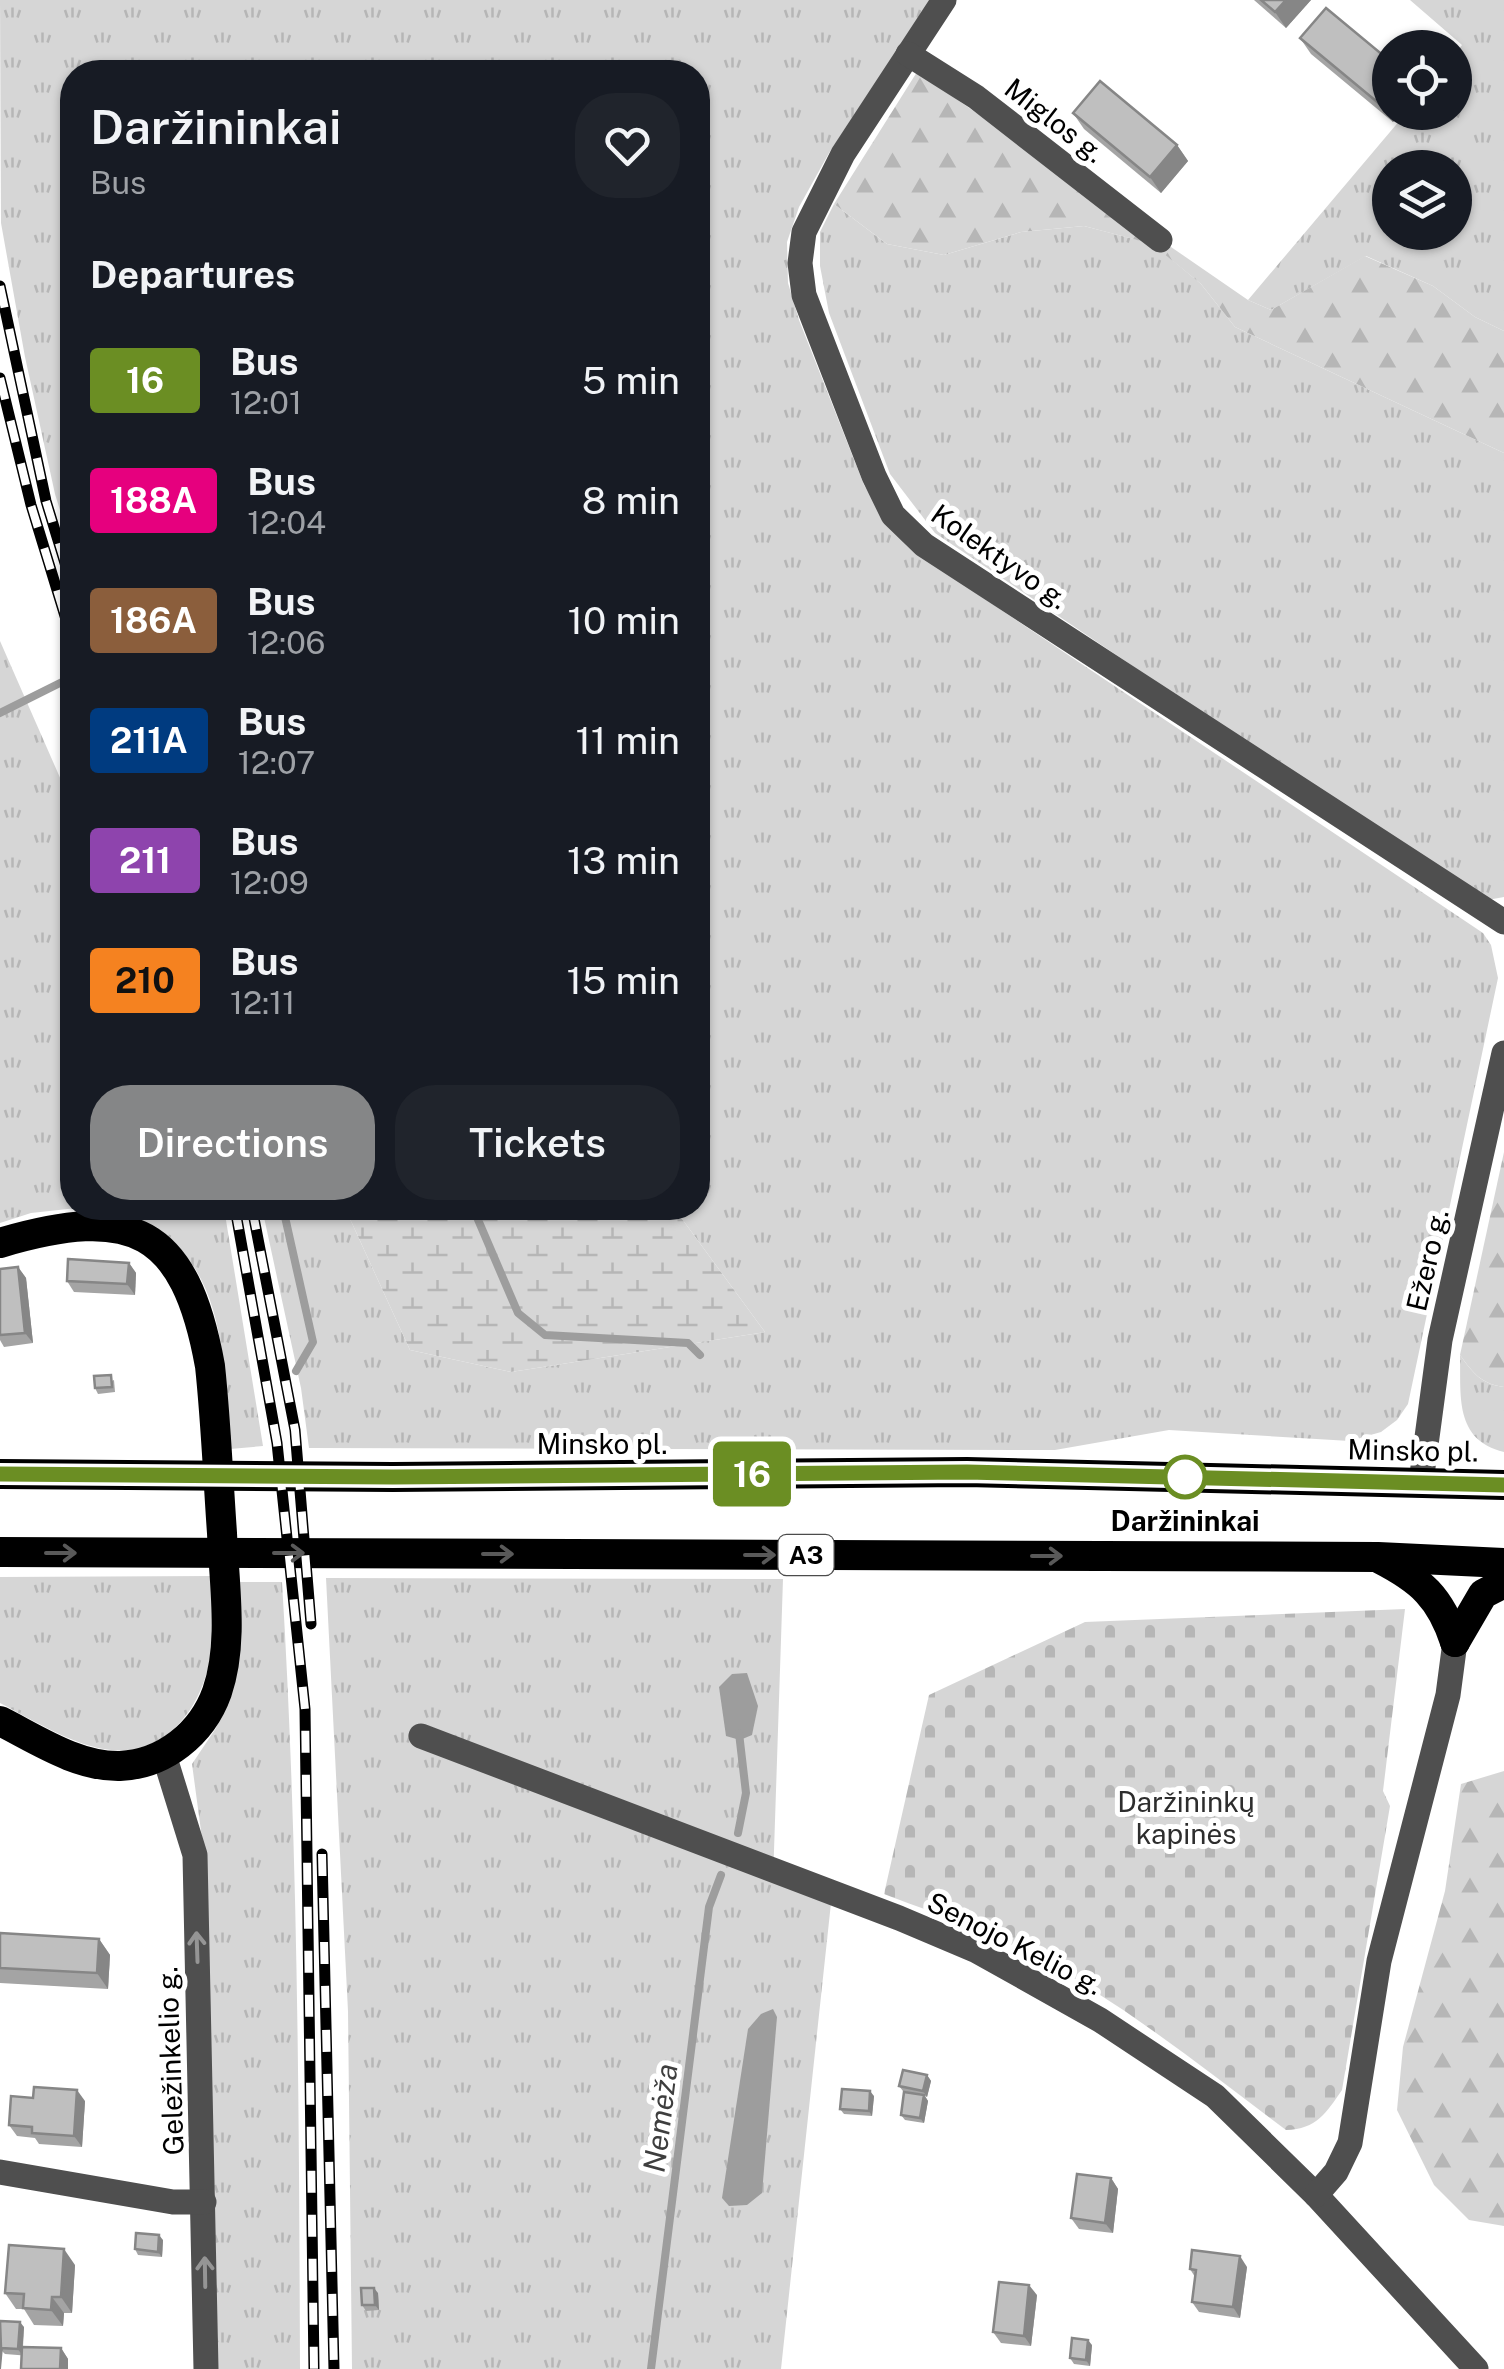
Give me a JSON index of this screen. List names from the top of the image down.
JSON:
{
  "streets": {
    "highway": ["Minsko pl.", "A3"],
    "street": [
      "Miglos g.",
      "Kolektyvo g.",
      "Ežero g.",
      "Senojo Kelio g.",
      "Geležinkelio g."
    ]
  },
  "crossings": [
    ["Miglos g.", "Kolektyvo g."],
    ["Ežero g.", "Minsko pl."]
  ],
  "one_way": ["Geležinkelio g."],
  "water": ["Nemėža"],
  "parks": ["Daržininkų kapinės"],
  "places": ["Daržininkai"],
  "lines": ["bus line 16"],
  "page": {
    "on_map": "16",
    "heading": [
      ["Daržininkai", "Bus"],
      "Departures"
    ],
    "list": [
      {
        "mark": "16",
        "name": "Bus",
        "note": "12:01",
        "value": "5 min"
      },
      {
        "mark": "188A",
        "name": "Bus",
        "note": "12:04",
        "value": "8 min"
      },
      {
        "mark": "186A",
        "name": "Bus",
        "note": "12:06",
        "value": "10 min"
      },
      {
        "mark": "211A",
        "name": "Bus",
        "note": "12:07",
        "value": "11 min"
      },
      {
        "mark": "211",
        "name": "Bus",
        "note": "12:09",
        "value": "13 min"
      },
      {
        "mark": "210",
        "name": "Bus",
        "note": "12:11",
        "value": "15 min"
      }
    ],
    "buttons": ["Directions", "Tickets"]
  }
}
